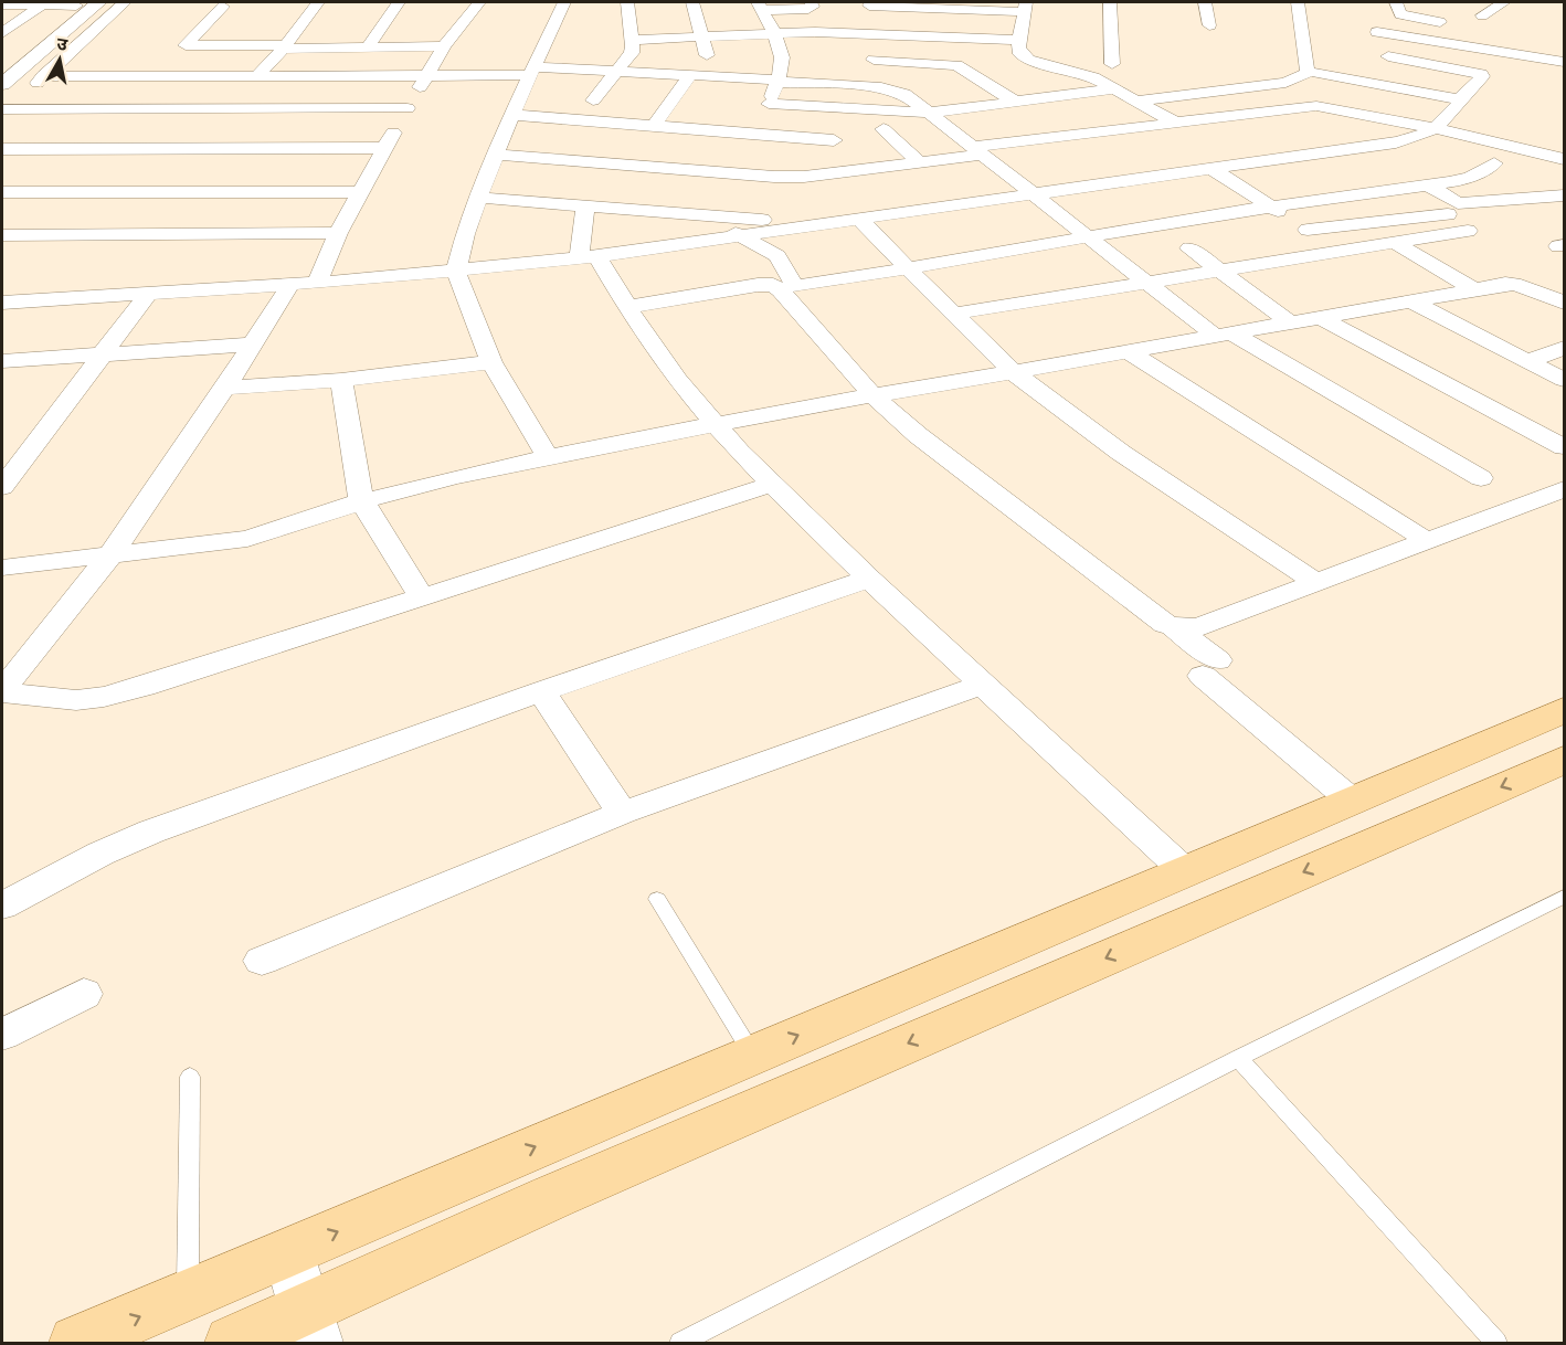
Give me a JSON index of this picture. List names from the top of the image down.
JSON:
{
  "north": "top"
}
